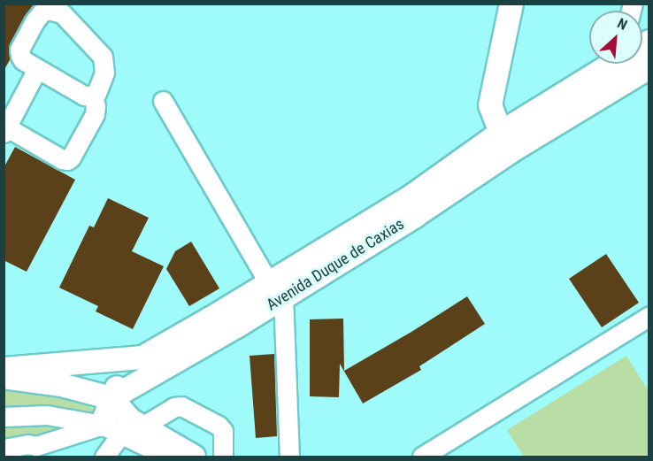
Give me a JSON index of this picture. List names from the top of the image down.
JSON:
{
  "streets": {
    "main road": ["Avenida Duque de Caxias"]
  },
  "north": "top right"
}
